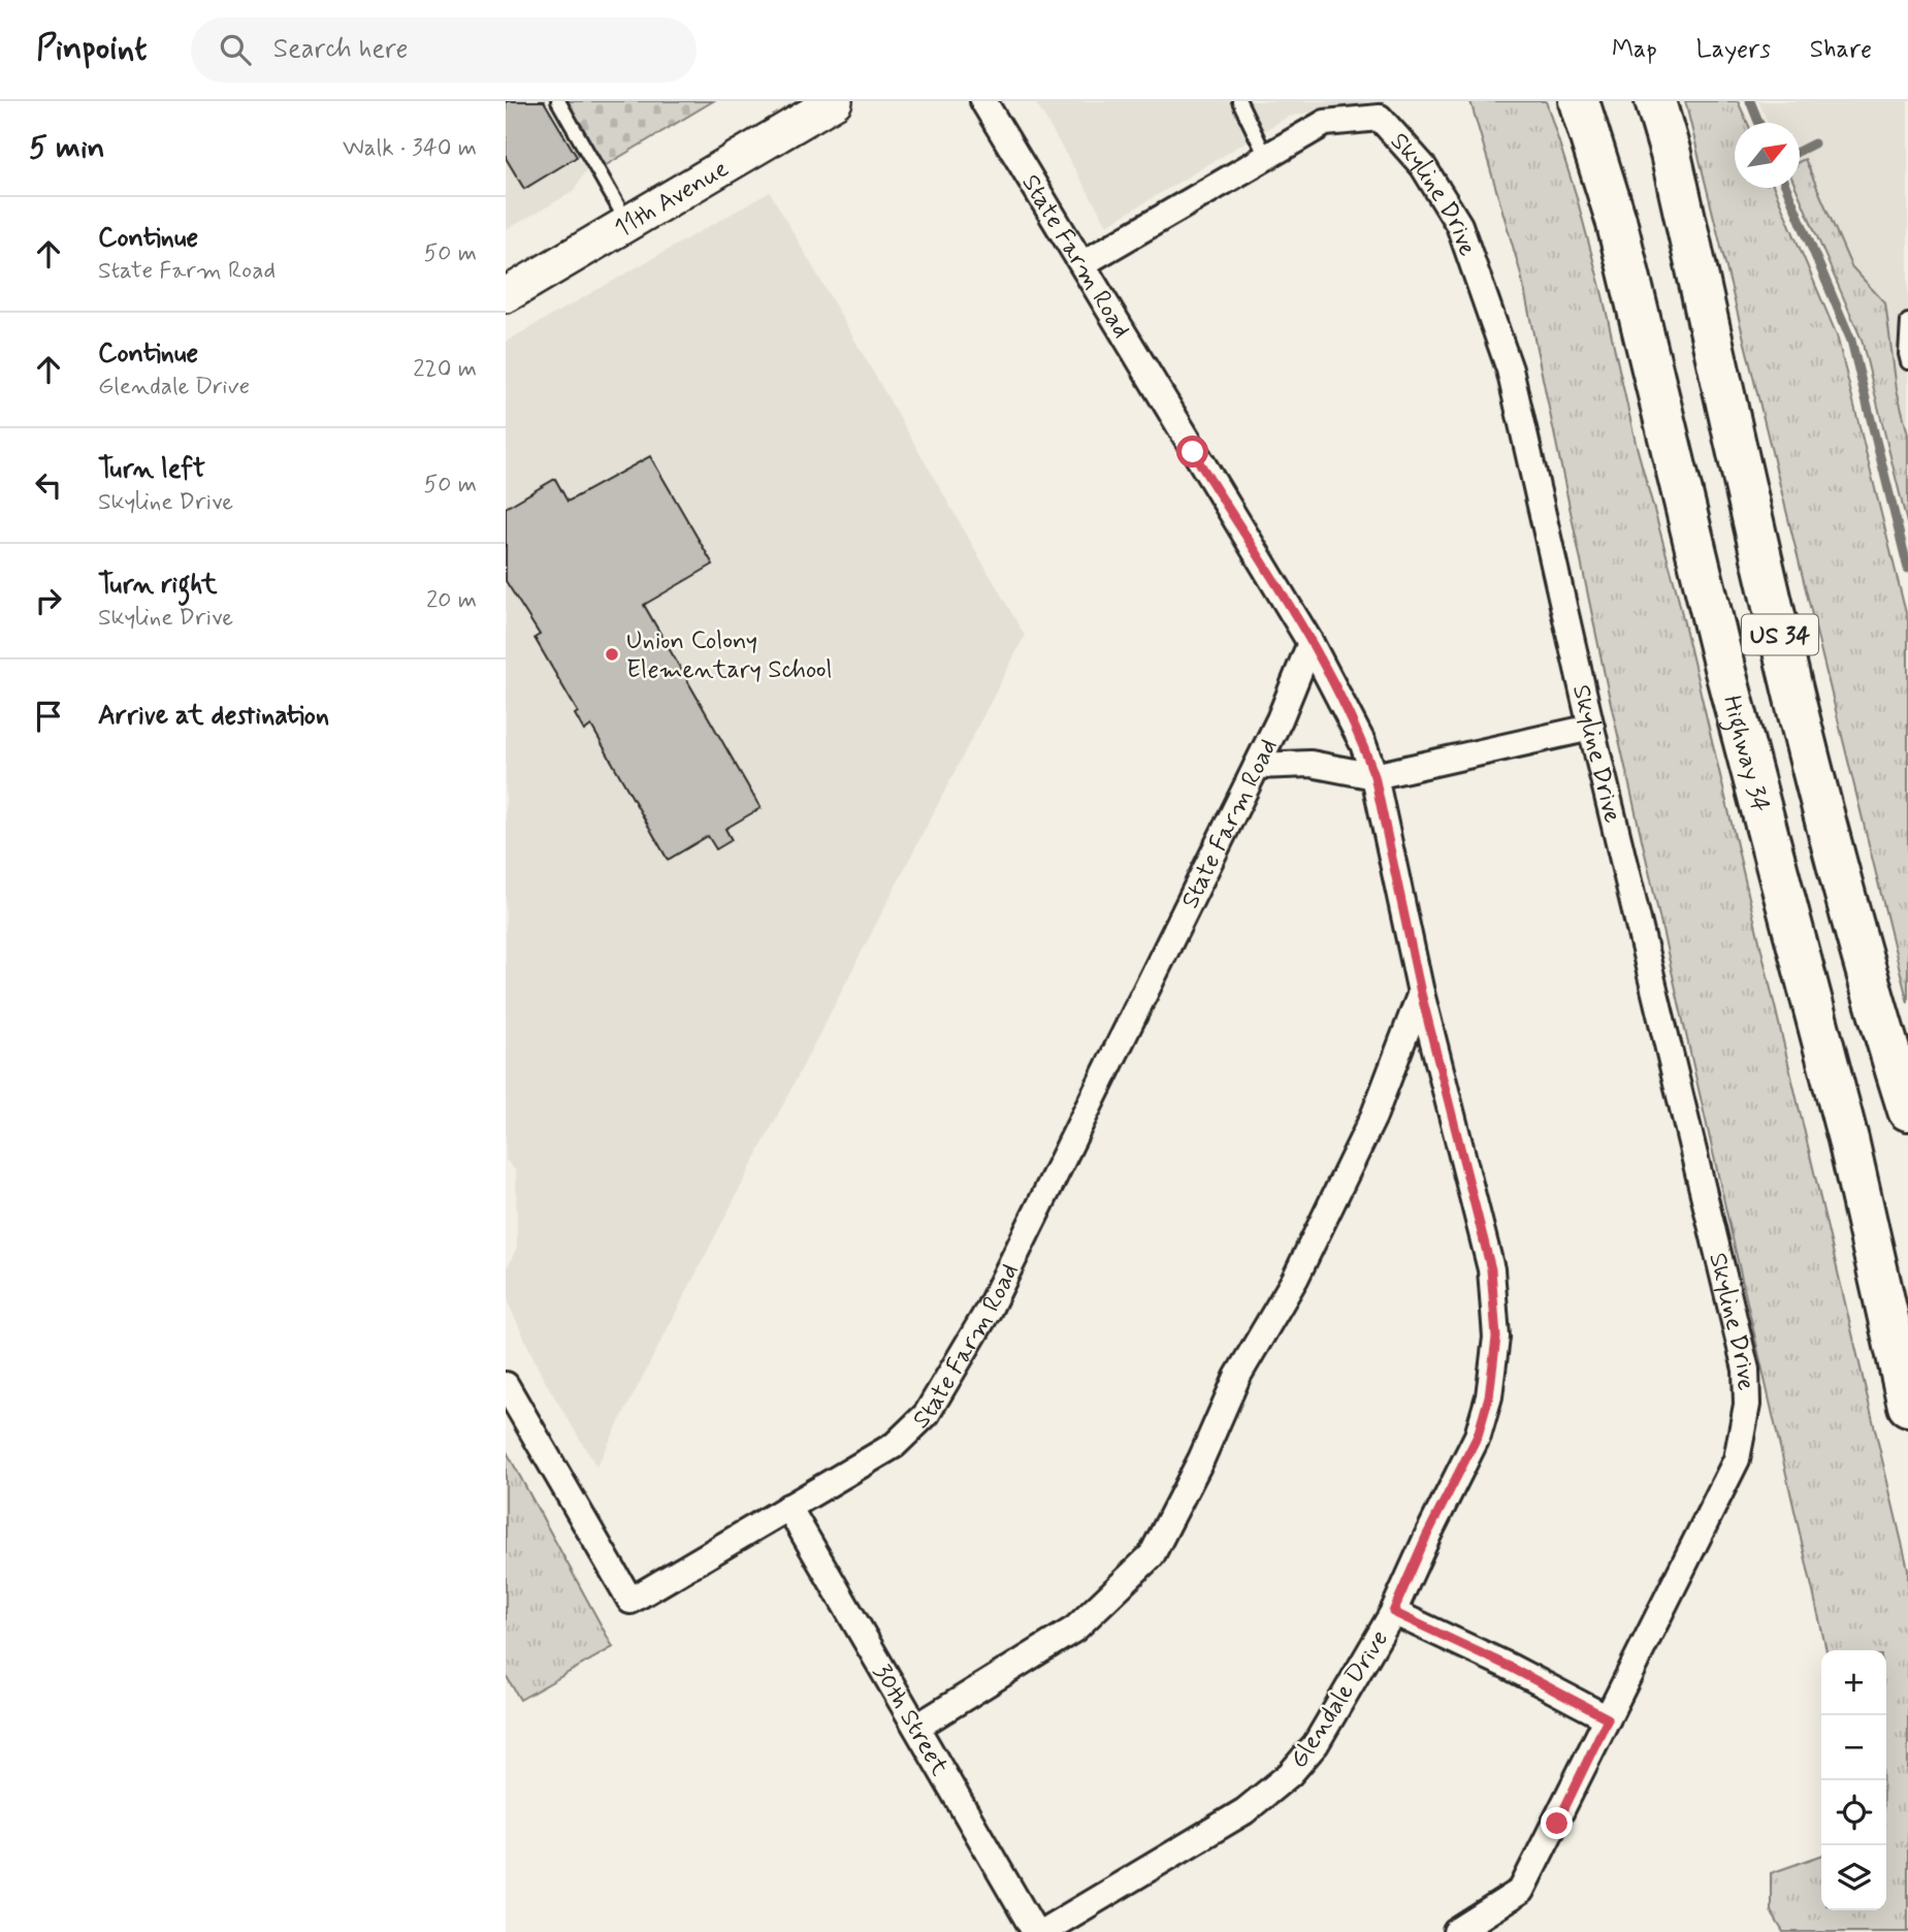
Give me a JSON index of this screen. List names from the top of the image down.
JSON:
{
  "streets": {
    "highway": ["US 34", "Highway 34"],
    "main road": ["11th Avenue"],
    "street": [
      "Skyline Drive",
      "State Farm Road",
      "Glendale Drive",
      "30th Street"
    ]
  },
  "crossings": [
    ["Skyline Drive", "State Farm Road"],
    ["State Farm Road", "Glendale Drive"],
    ["State Farm Road", "30th Street"]
  ],
  "places": ["Union Colony Elementary School"],
  "north": "top right",
  "page": {
    "header": "Pinpoint",
    "search": "Search here",
    "nav": ["Map", "Layers", "Share"],
    "heading": ["5 min", "Walk · 340 m"],
    "list": [
      ["Continue", "State Farm Road", "50 m"],
      ["Continue", "Glendale Drive", "220 m"],
      ["Turn left", "Skyline Drive", "50 m"],
      ["Turn right", "Skyline Drive", "20 m"],
      "Arrive at destination"
    ],
    "map_buttons": ["+", "−"]
  }
}
